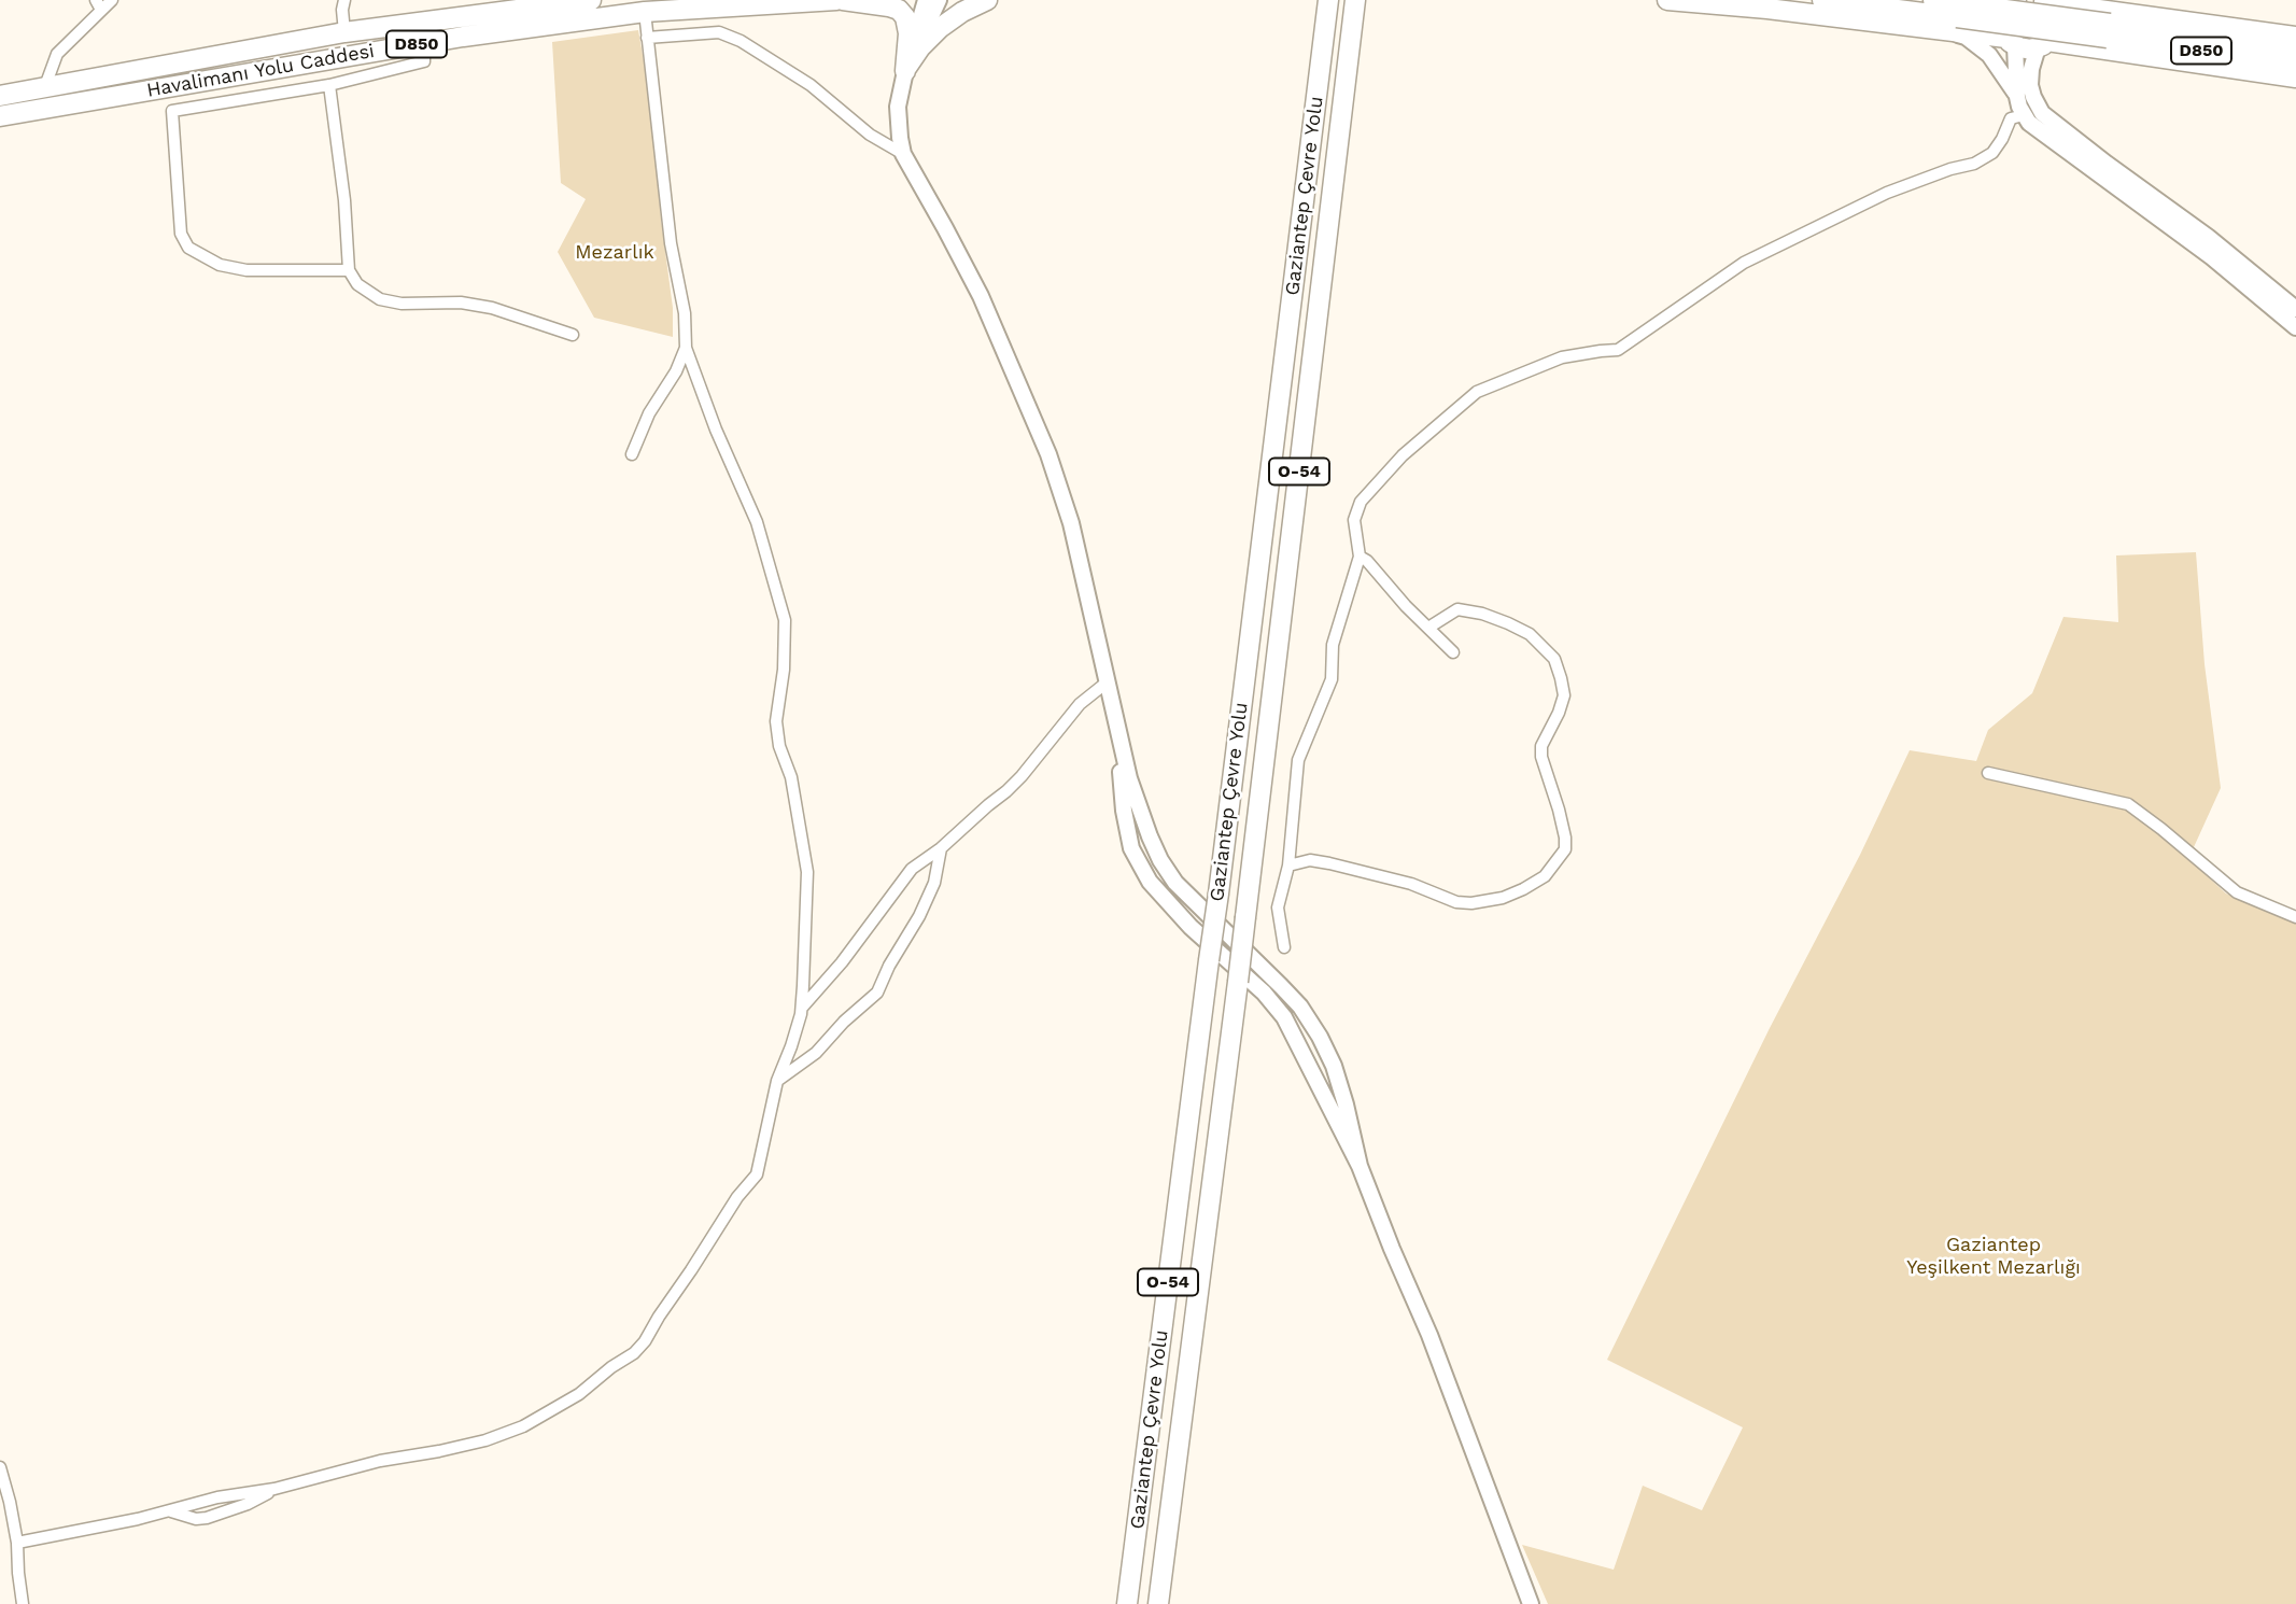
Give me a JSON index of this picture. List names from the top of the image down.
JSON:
{
  "streets": {
    "highway": [
      "D850",
      "Havalimanı Yolu Caddesi",
      "Gaziantep Çevre Yolu",
      "O-54"
    ]
  },
  "parks": ["Mezarlık", "Gaziantep Yeşilkent Mezarlığı"]
}
